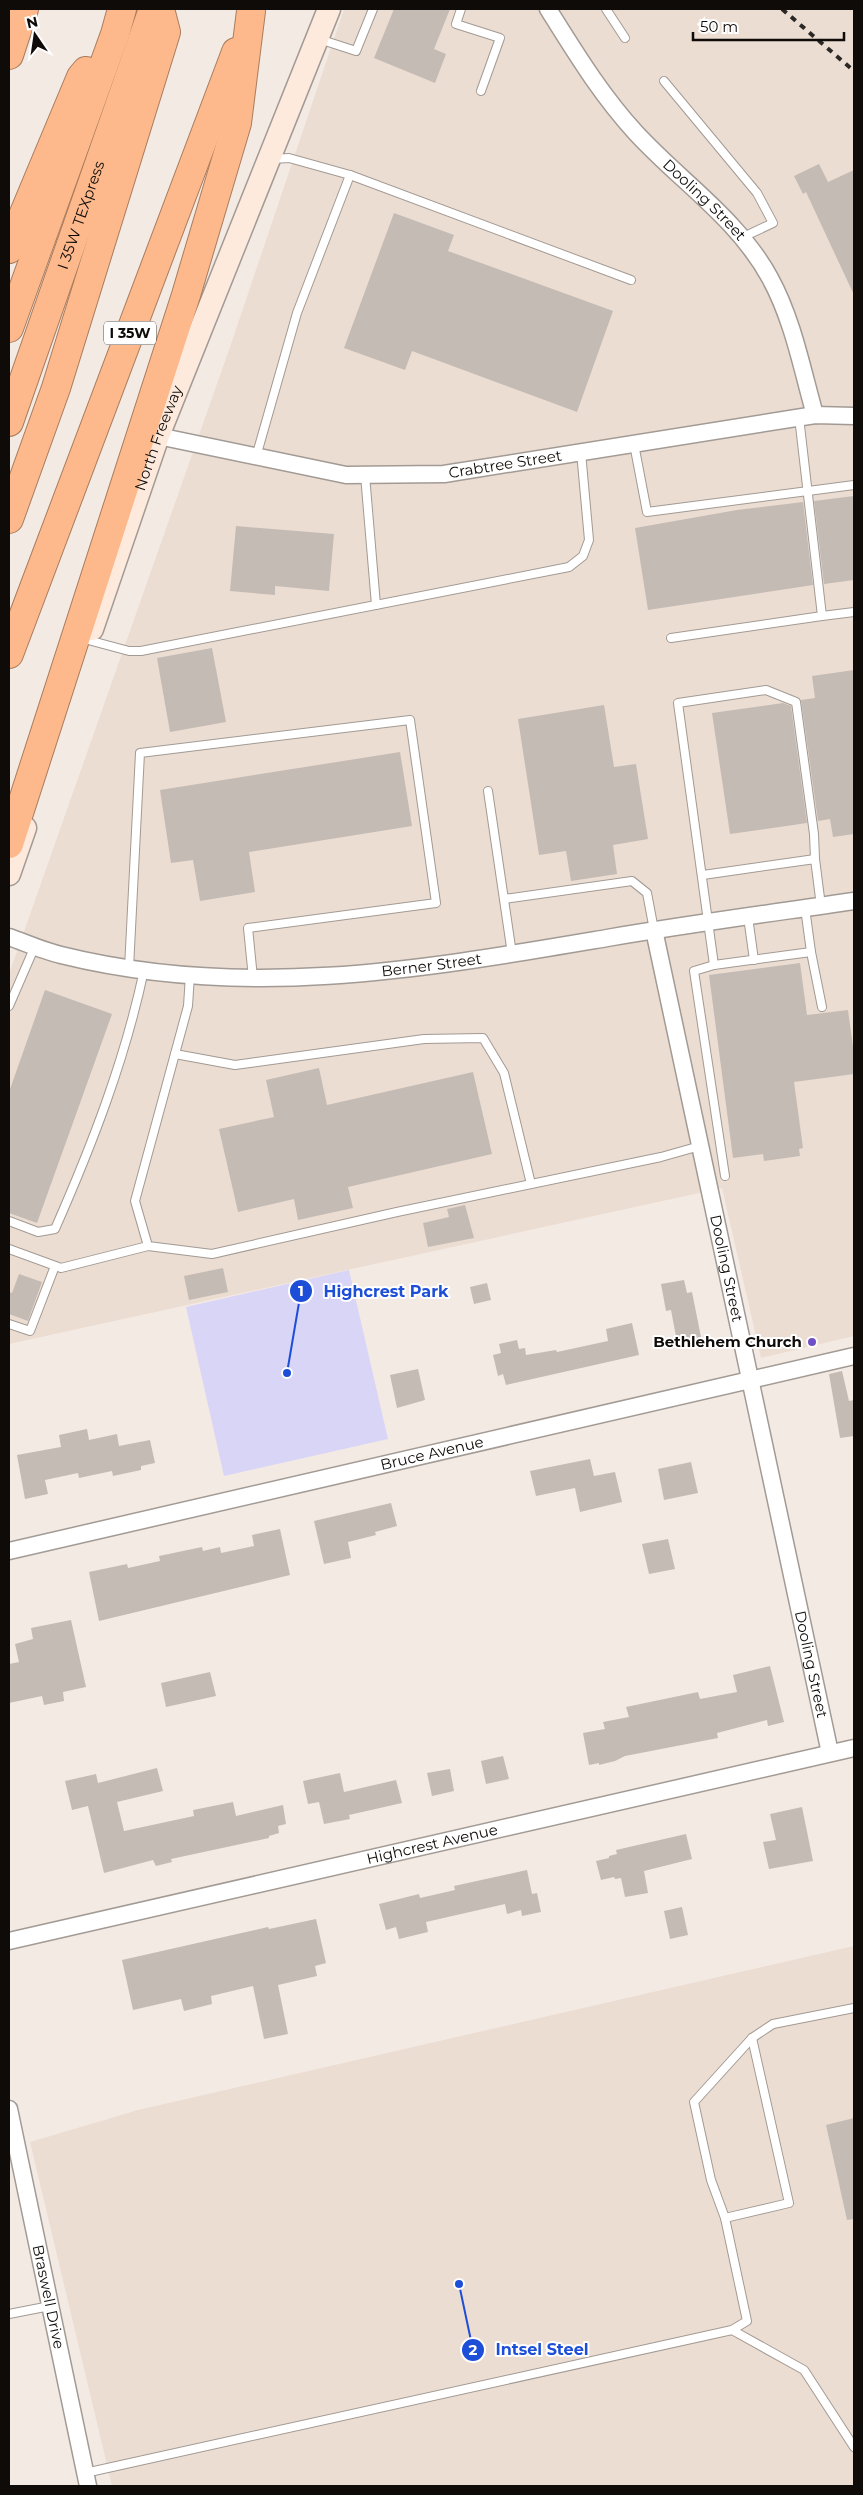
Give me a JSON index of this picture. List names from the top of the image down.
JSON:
{
  "streets": {
    "highway": ["I 35W TEXpress", "I 35W"],
    "main road": ["North Freeway"],
    "street": [
      "Dooling Street",
      "Crabtree Street",
      "Berner Street",
      "Bruce Avenue",
      "Highcrest Avenue",
      "Braswell Drive"
    ]
  },
  "crossings": [
    ["Dooling Street", "Crabtree Street"],
    ["Dooling Street", "Berner Street"],
    ["Dooling Street", "Bruce Avenue"],
    ["Dooling Street", "Highcrest Avenue"],
    ["North Freeway", "Crabtree Street"]
  ],
  "places": ["Bethlehem Church", "Highcrest Park", "Intsel Steel"],
  "scale_bar": "50 m",
  "north": "top"
}
